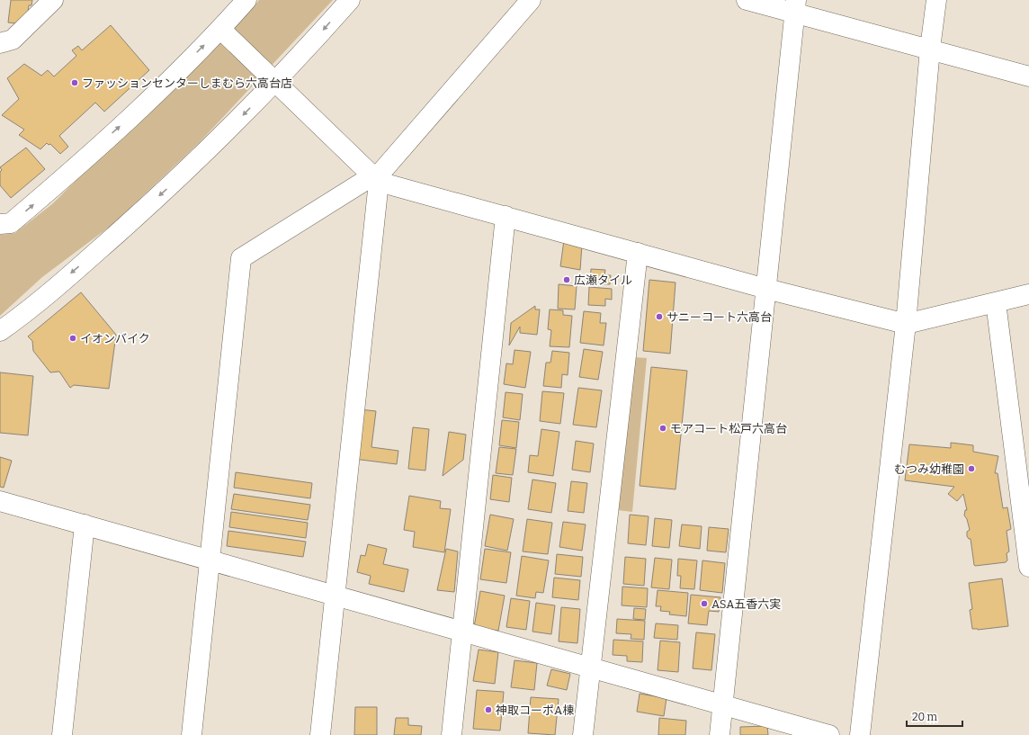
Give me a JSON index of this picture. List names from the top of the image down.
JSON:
{
  "places": [
    "ファッションセンターしまむら六高台店",
    "広瀬タイル",
    "サニーコート六高台",
    "イオンバイク",
    "モアコート松戸六高台",
    "むつみ幼稚園",
    "ASA五香六実",
    "神取コーポA棟"
  ],
  "scale_bar": "20 m"
}
